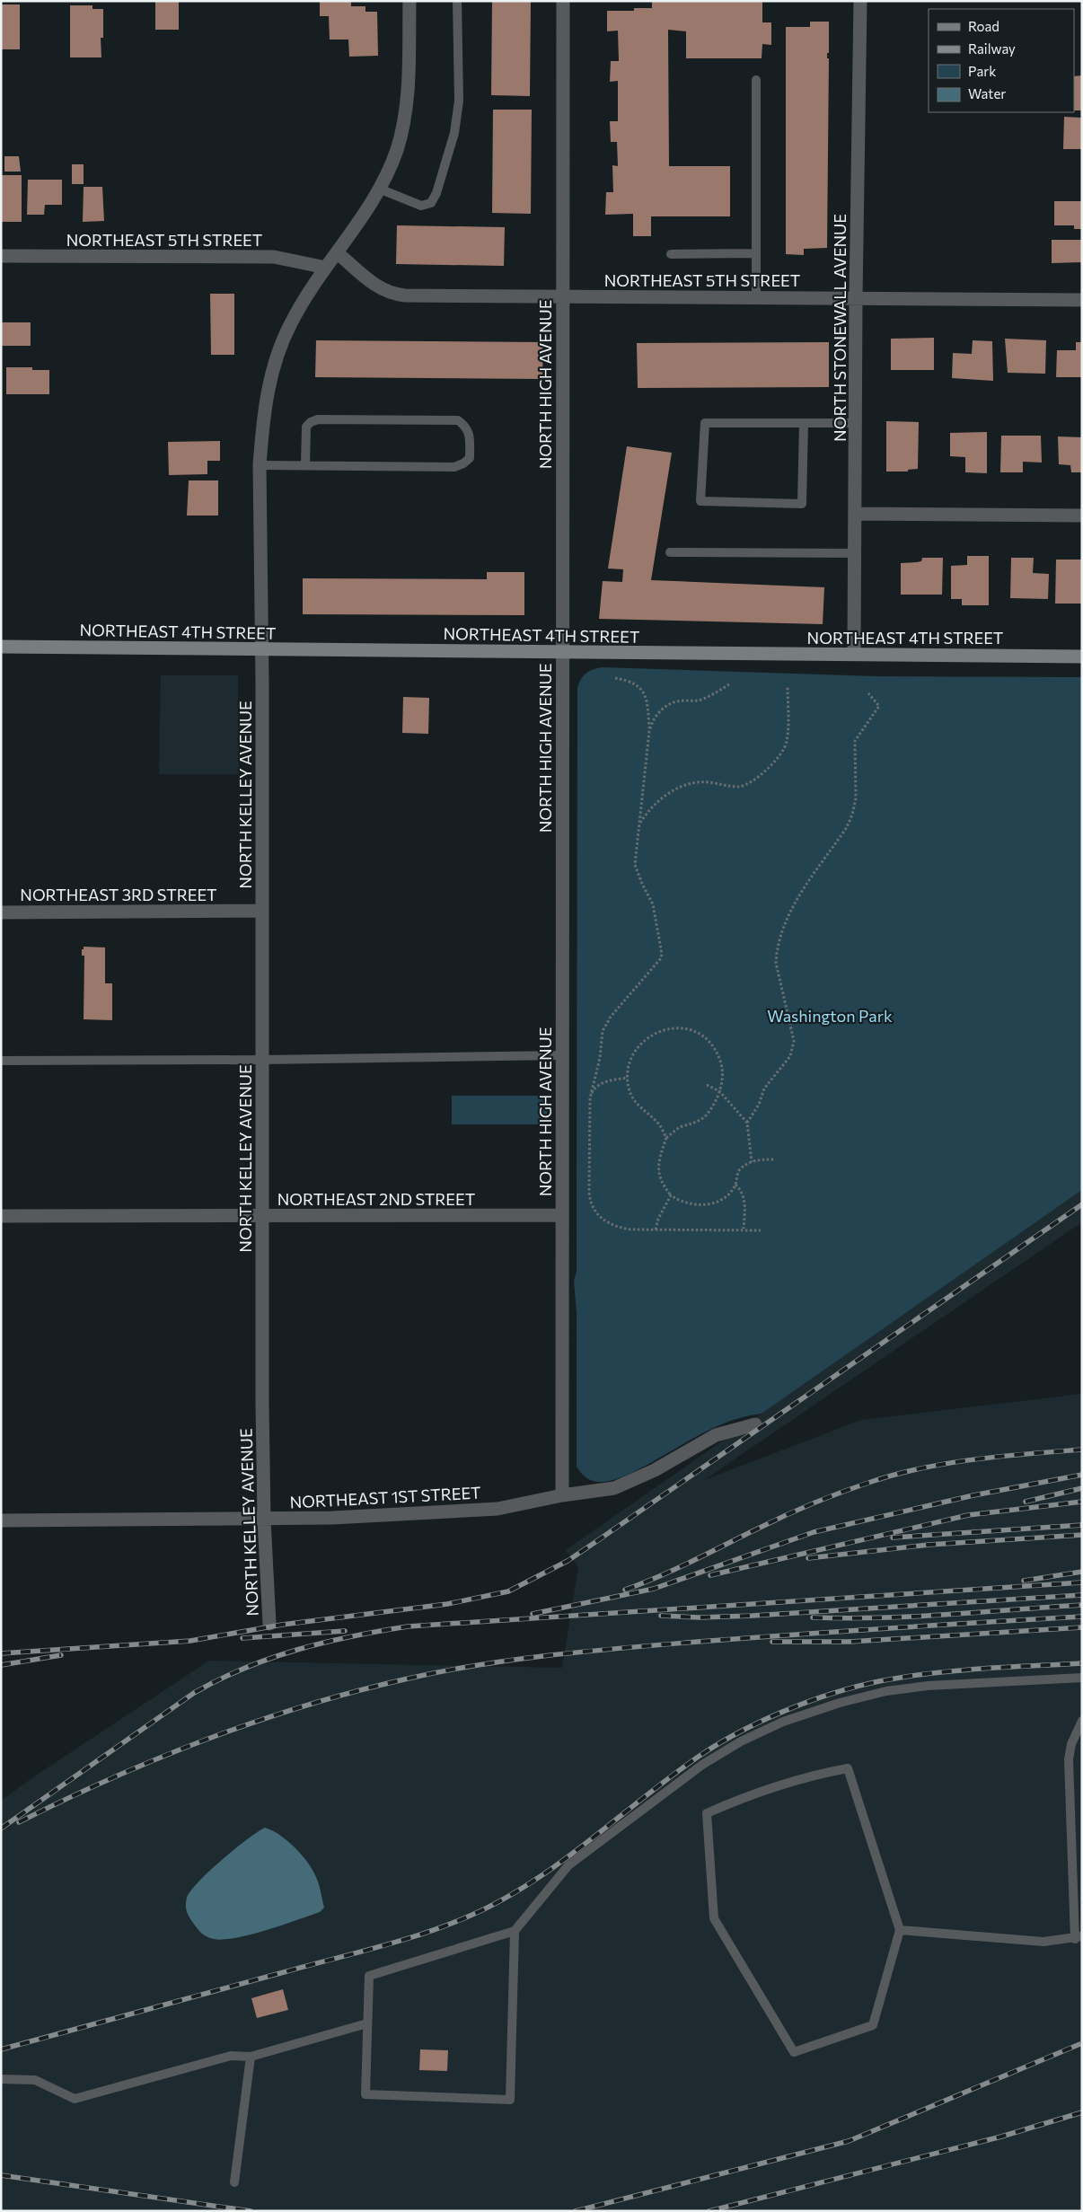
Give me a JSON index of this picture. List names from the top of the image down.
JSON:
{
  "streets": {
    "main road": ["NORTHEAST 4TH STREET"],
    "street": [
      "NORTHEAST 5TH STREET",
      "NORTH STONEWALL AVENUE",
      "NORTH HIGH AVENUE",
      "NORTH KELLEY AVENUE",
      "NORTHEAST 3RD STREET",
      "NORTHEAST 2ND STREET",
      "NORTHEAST 1ST STREET"
    ]
  },
  "crossings": [
    ["NORTHEAST 5TH STREET", "NORTH STONEWALL AVENUE"],
    ["NORTHEAST 5TH STREET", "NORTH HIGH AVENUE"],
    ["NORTHEAST 5TH STREET", "NORTH KELLEY AVENUE"],
    ["NORTH STONEWALL AVENUE", "NORTHEAST 4TH STREET"],
    ["NORTH HIGH AVENUE", "NORTHEAST 4TH STREET"],
    ["NORTH HIGH AVENUE", "NORTHEAST 2ND STREET"],
    ["NORTH HIGH AVENUE", "NORTHEAST 1ST STREET"],
    ["NORTHEAST 4TH STREET", "NORTH KELLEY AVENUE"],
    ["NORTH KELLEY AVENUE", "NORTHEAST 3RD STREET"],
    ["NORTH KELLEY AVENUE", "NORTHEAST 2ND STREET"],
    ["NORTH KELLEY AVENUE", "NORTHEAST 1ST STREET"]
  ],
  "parks": ["Washington Park"],
  "legend": [
    "Road",
    "Railway",
    "Park",
    "Water"
  ]
}
